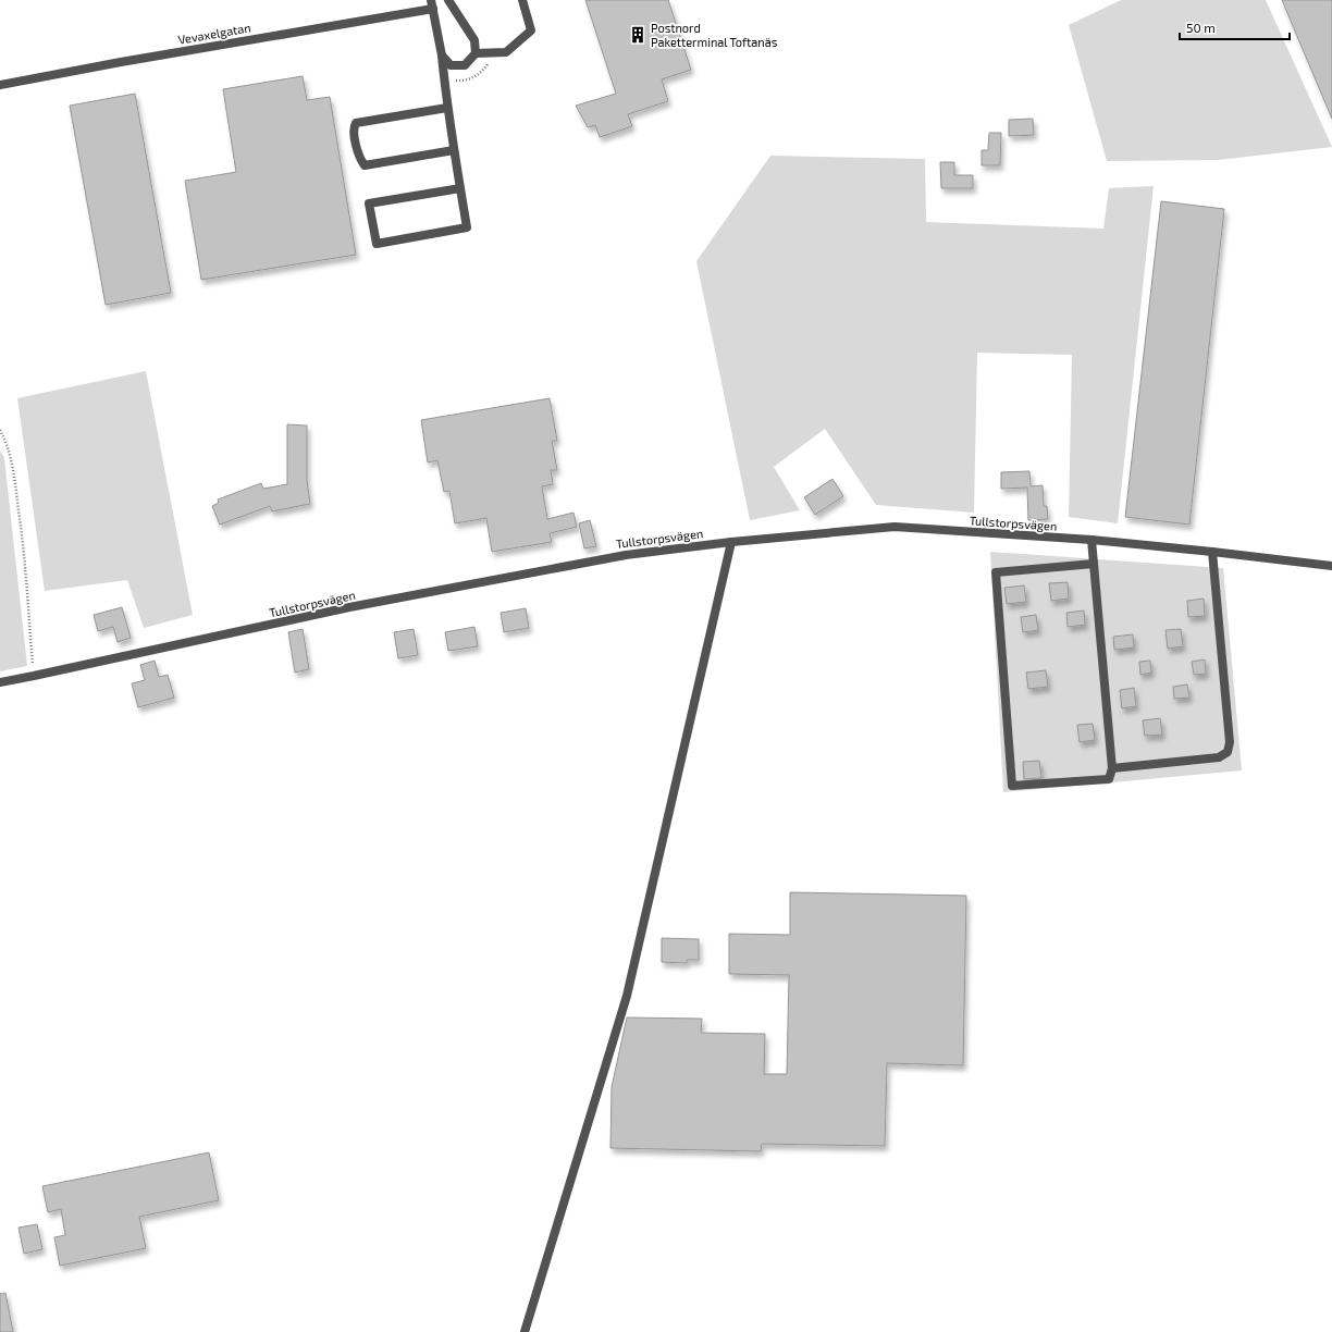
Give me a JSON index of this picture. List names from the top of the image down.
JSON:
{
  "streets": {
    "street": ["Vevaxelgatan", "Tullstorpsvägen"]
  },
  "places": {
    "building": ["Postnord Paketterminal Toftanäs"]
  },
  "scale_bar": "50 m"
}
